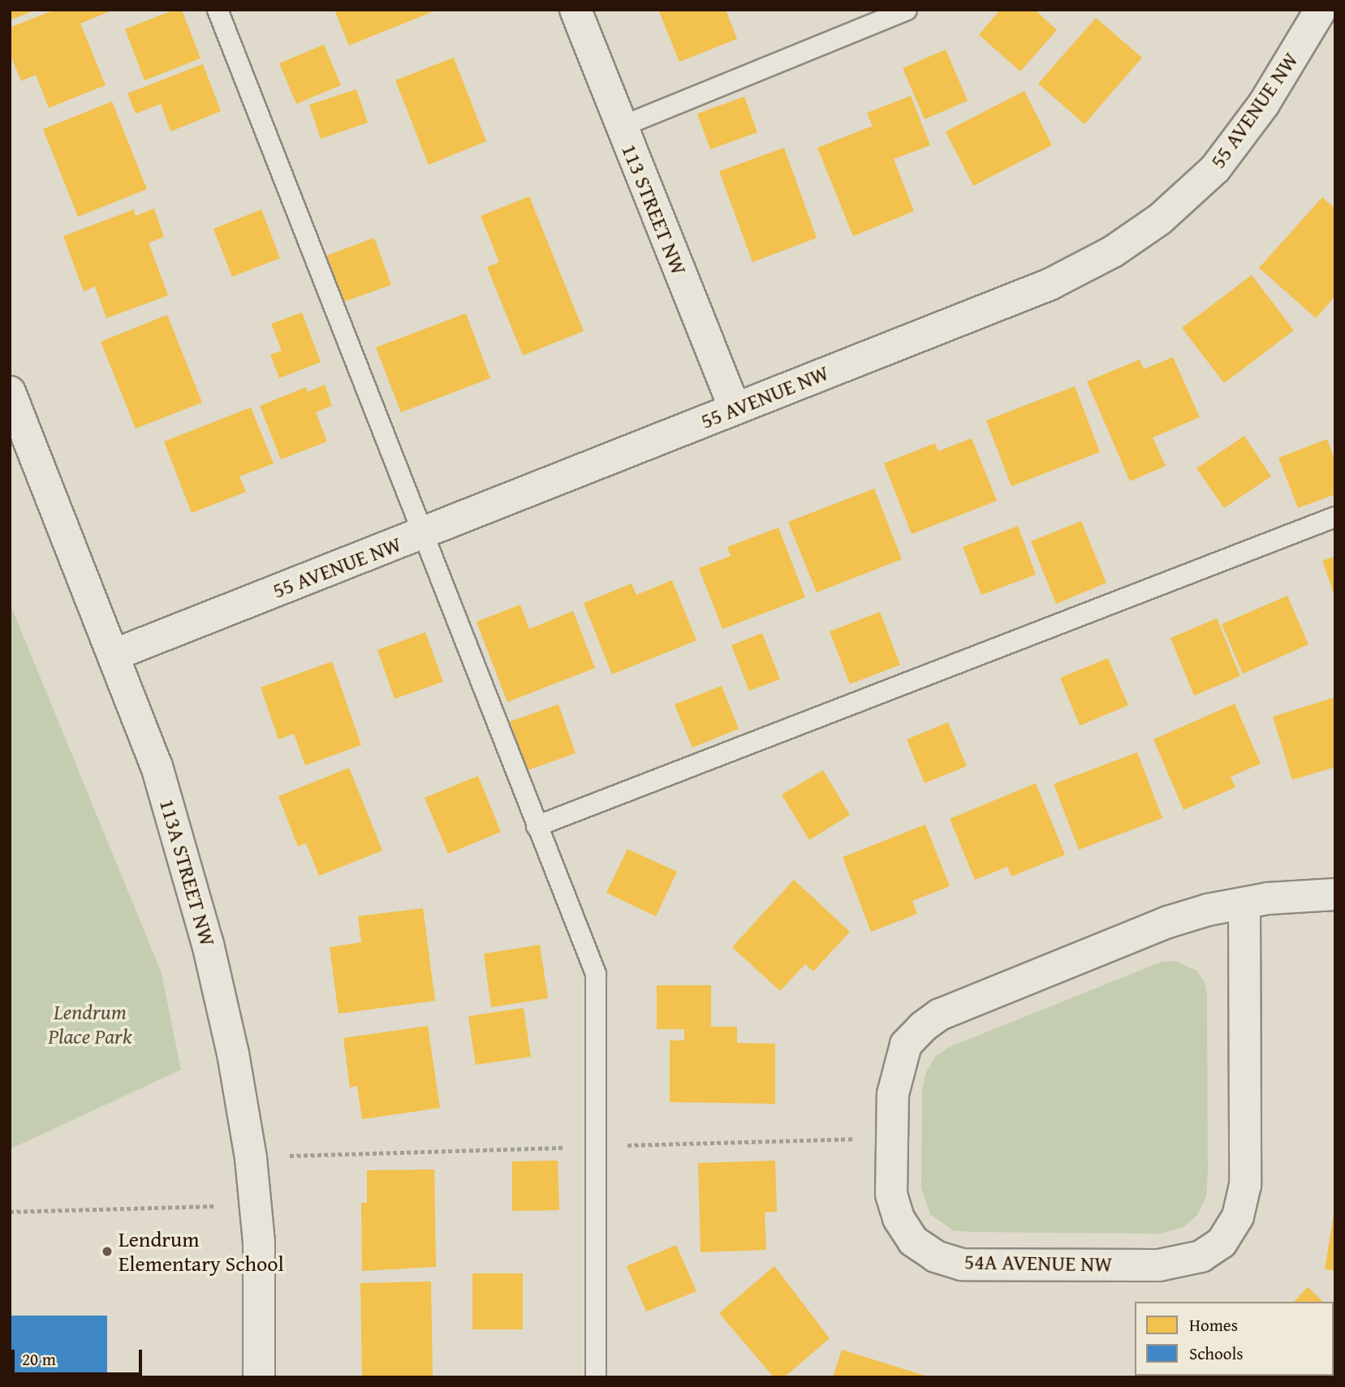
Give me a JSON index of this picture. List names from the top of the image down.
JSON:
{
  "streets": {
    "street": [
      "55 AVENUE NW",
      "113 STREET NW",
      "113A STREET NW",
      "54A AVENUE NW"
    ]
  },
  "crossings": [
    ["55 AVENUE NW", "113 STREET NW"],
    ["55 AVENUE NW", "113A STREET NW"]
  ],
  "parks": ["Lendrum Place Park"],
  "places": ["Lendrum Elementary School"],
  "legend": ["Homes", "Schools"],
  "scale_bar": "20 m"
}
